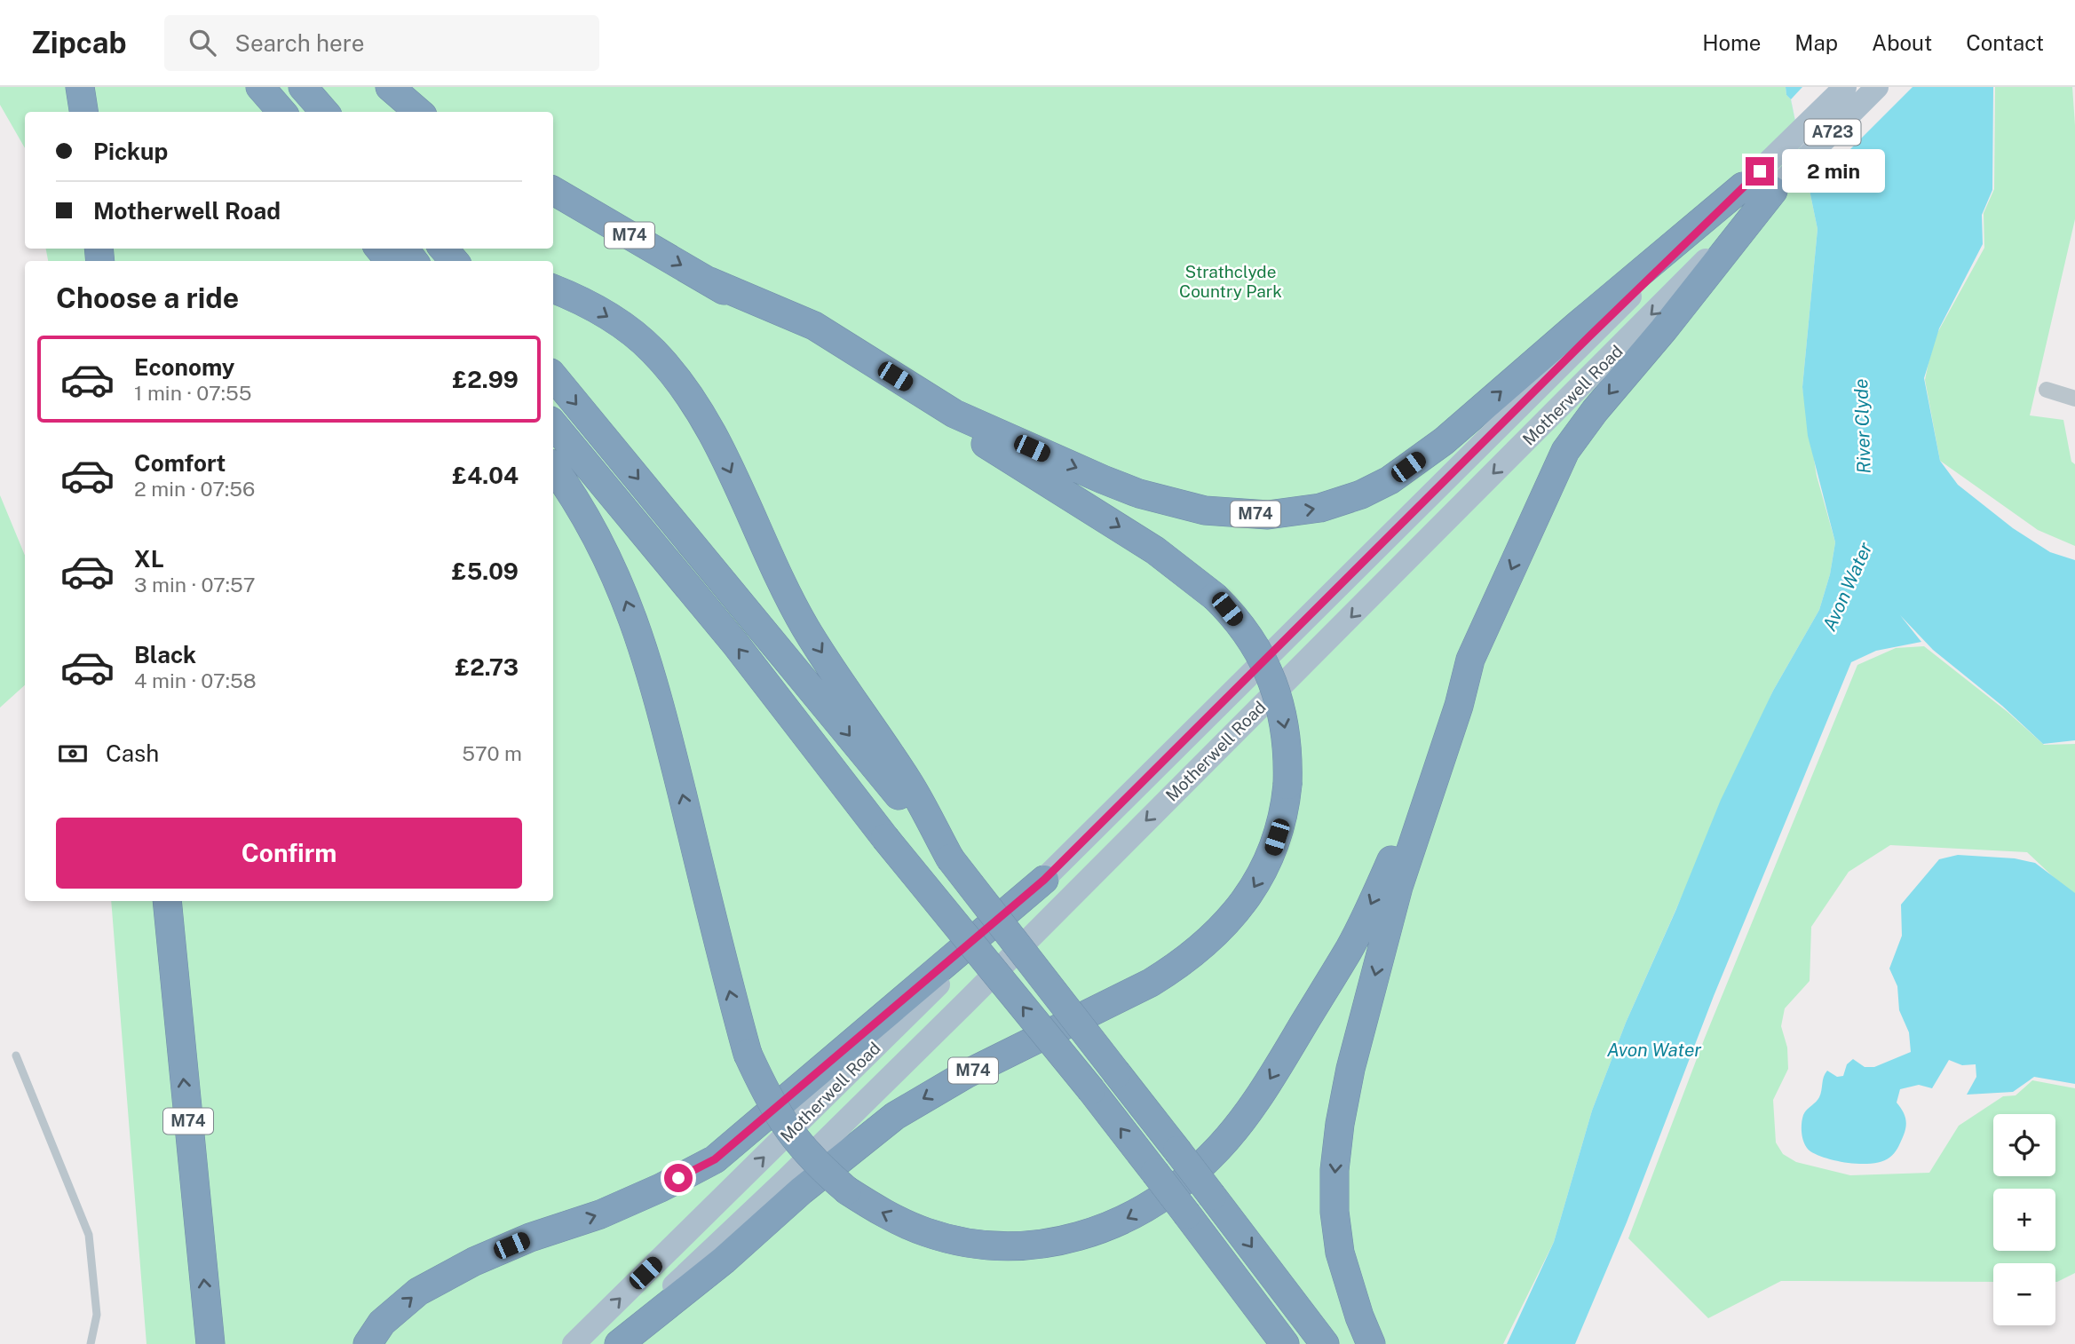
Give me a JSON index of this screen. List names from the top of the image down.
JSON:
{
  "streets": {
    "highway": ["M74"],
    "main road": ["A723", "Motherwell Road"]
  },
  "crossings": [
    ["A723", "Motherwell Road"],
    ["M74", "Motherwell Road"]
  ],
  "water": ["River Clyde", "Avon Water"],
  "parks": ["Strathclyde Country Park"],
  "page": {
    "header": "Zipcab",
    "search": "Search here",
    "nav": [
      "Home",
      "Map",
      "About",
      "Contact"
    ],
    "banner": ["Pickup", "Motherwell Road"],
    "bubble": "2 min",
    "heading": "Choose a ride",
    "list": [
      {
        "name": "Economy",
        "note": "1 min · 07:55",
        "value": "£2.99"
      },
      {
        "name": "Comfort",
        "note": "2 min · 07:56",
        "value": "£4.04"
      },
      {
        "name": "XL",
        "note": "3 min · 07:57",
        "value": "£5.09"
      },
      {
        "name": "Black",
        "note": "4 min · 07:58",
        "value": "£2.73"
      }
    ],
    "pay": ["Cash", "570 m"],
    "buttons": "Confirm",
    "map_buttons": ["+", "−"]
  }
}
